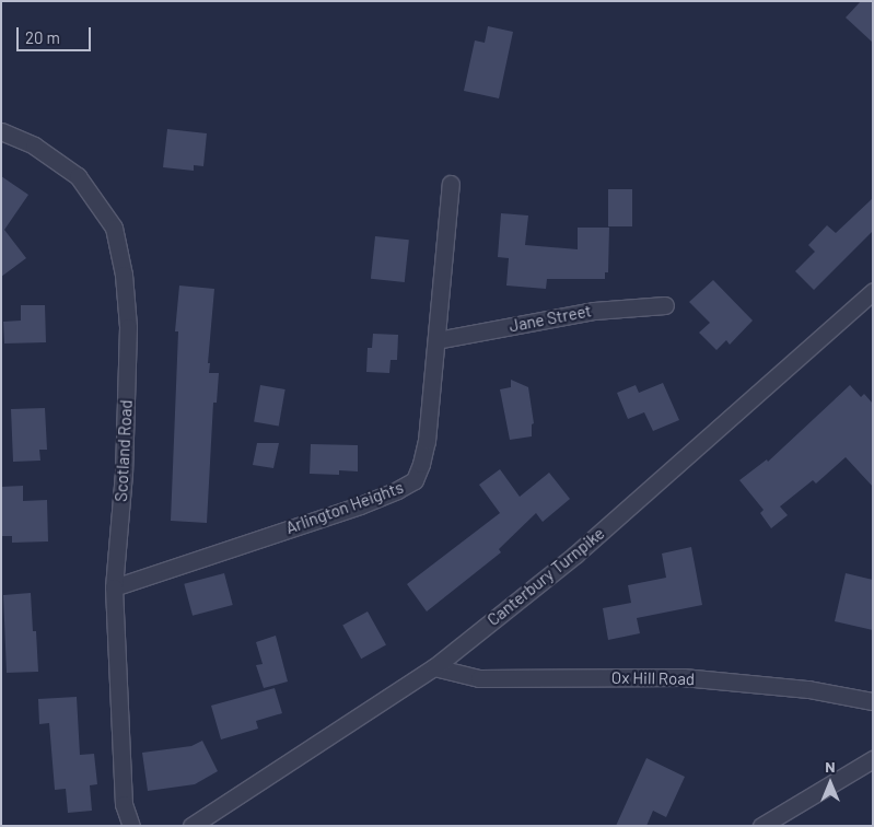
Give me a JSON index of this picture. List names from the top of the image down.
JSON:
{
  "streets": {
    "street": [
      "Jane Street",
      "Scotland Road",
      "Arlington Heights",
      "Canterbury Turnpike",
      "Ox Hill Road"
    ]
  },
  "crossings": [
    ["Jane Street", "Arlington Heights"],
    ["Scotland Road", "Arlington Heights"],
    ["Canterbury Turnpike", "Ox Hill Road"]
  ],
  "scale_bar": "20 m",
  "north": "top"
}
